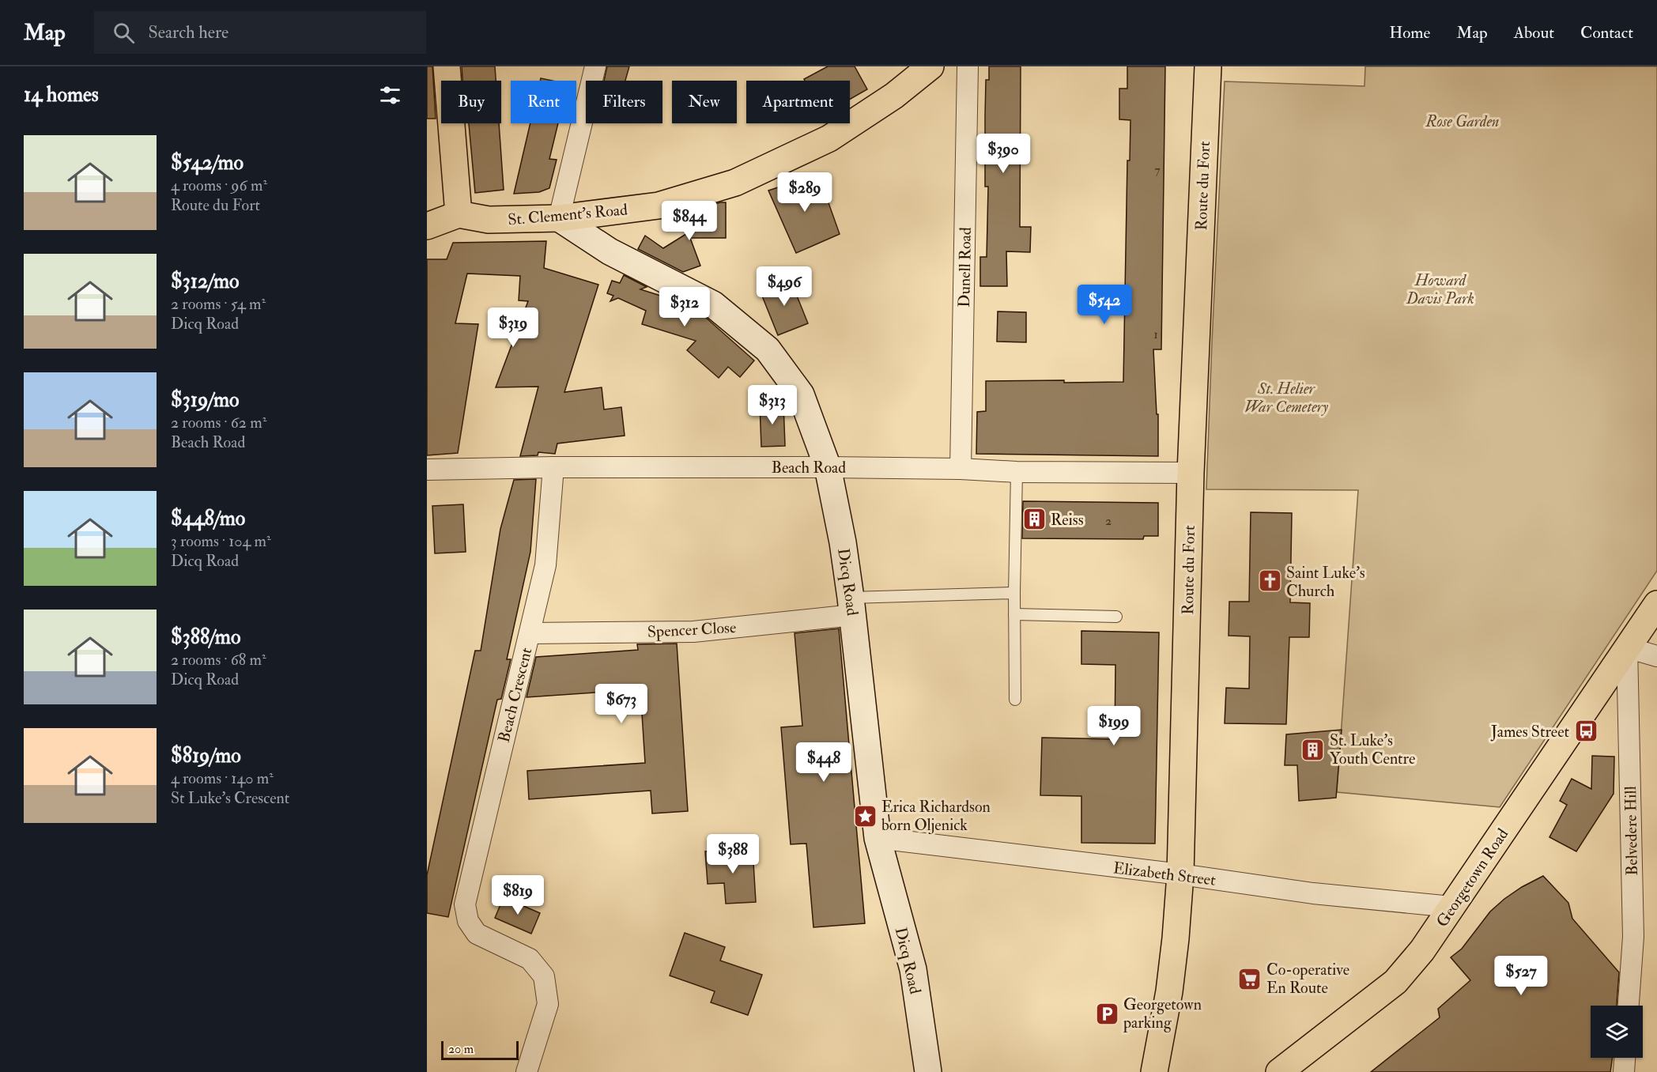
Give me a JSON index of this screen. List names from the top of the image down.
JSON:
{
  "streets": {
    "main road": [
      "Route du Fort",
      "St. Clement's Road",
      "Dicq Road",
      "Georgetown Road"
    ],
    "street": [
      "Dunell Road",
      "Beach Road",
      "Spencer Close",
      "Beach Crescent",
      "Belvedere Hill",
      "Elizabeth Street"
    ]
  },
  "crossings": [
    ["Route du Fort", "Beach Road"],
    ["Route du Fort", "Elizabeth Street"],
    ["St. Clement's Road", "Dicq Road"],
    ["Dunell Road", "Beach Road"],
    ["Beach Road", "Dicq Road"],
    ["Beach Road", "Beach Crescent"],
    ["Dicq Road", "Spencer Close"],
    ["Dicq Road", "Elizabeth Street"],
    ["Spencer Close", "Beach Crescent"],
    ["Belvedere Hill", "Georgetown Road"],
    ["Elizabeth Street", "Georgetown Road"]
  ],
  "parks": ["Rose Garden", "Howard Davis Park", "St. Helier War Cemetery"],
  "places": {
    "building": ["Reiss", "St. Luke's Youth Centre"],
    "church": ["Saint Luke's Church"],
    "bus stop": ["James Street"],
    "place": ["Erica Richardson born Oljenick"],
    "supermarket": ["Co-operative En Route"],
    "parking": ["Georgetown parking"]
  },
  "house_numbers": ["7", "1", "2"],
  "scale_bar": "20 m",
  "page": {
    "header": "Map",
    "search": "Search here",
    "nav": [
      "Home",
      "Map",
      "About",
      "Contact"
    ],
    "heading": "14 homes",
    "chip": [
      "Buy",
      "Rent",
      "Filters",
      "New",
      "Apartment"
    ],
    "list": [
      {
        "name": "$542/mo",
        "note": "4 rooms · 96 m² · Route du Fort"
      },
      {
        "name": "$312/mo",
        "note": "2 rooms · 54 m² · Dicq Road"
      },
      {
        "name": "$319/mo",
        "note": "2 rooms · 62 m² · Beach Road"
      },
      {
        "name": "$448/mo",
        "note": "3 rooms · 104 m² · Dicq Road"
      },
      {
        "name": "$388/mo",
        "note": "2 rooms · 68 m² · Dicq Road"
      },
      {
        "name": "$819/mo",
        "note": "4 rooms · 140 m² · St Luke's Crescent"
      }
    ],
    "price": [
      "$390",
      "$289",
      "$844",
      "$496",
      "$542",
      "$312",
      "$319",
      "$313",
      "$673",
      "$199",
      "$448",
      "$388",
      "$819",
      "$527"
    ],
    "scale": "20 m"
  }
}
